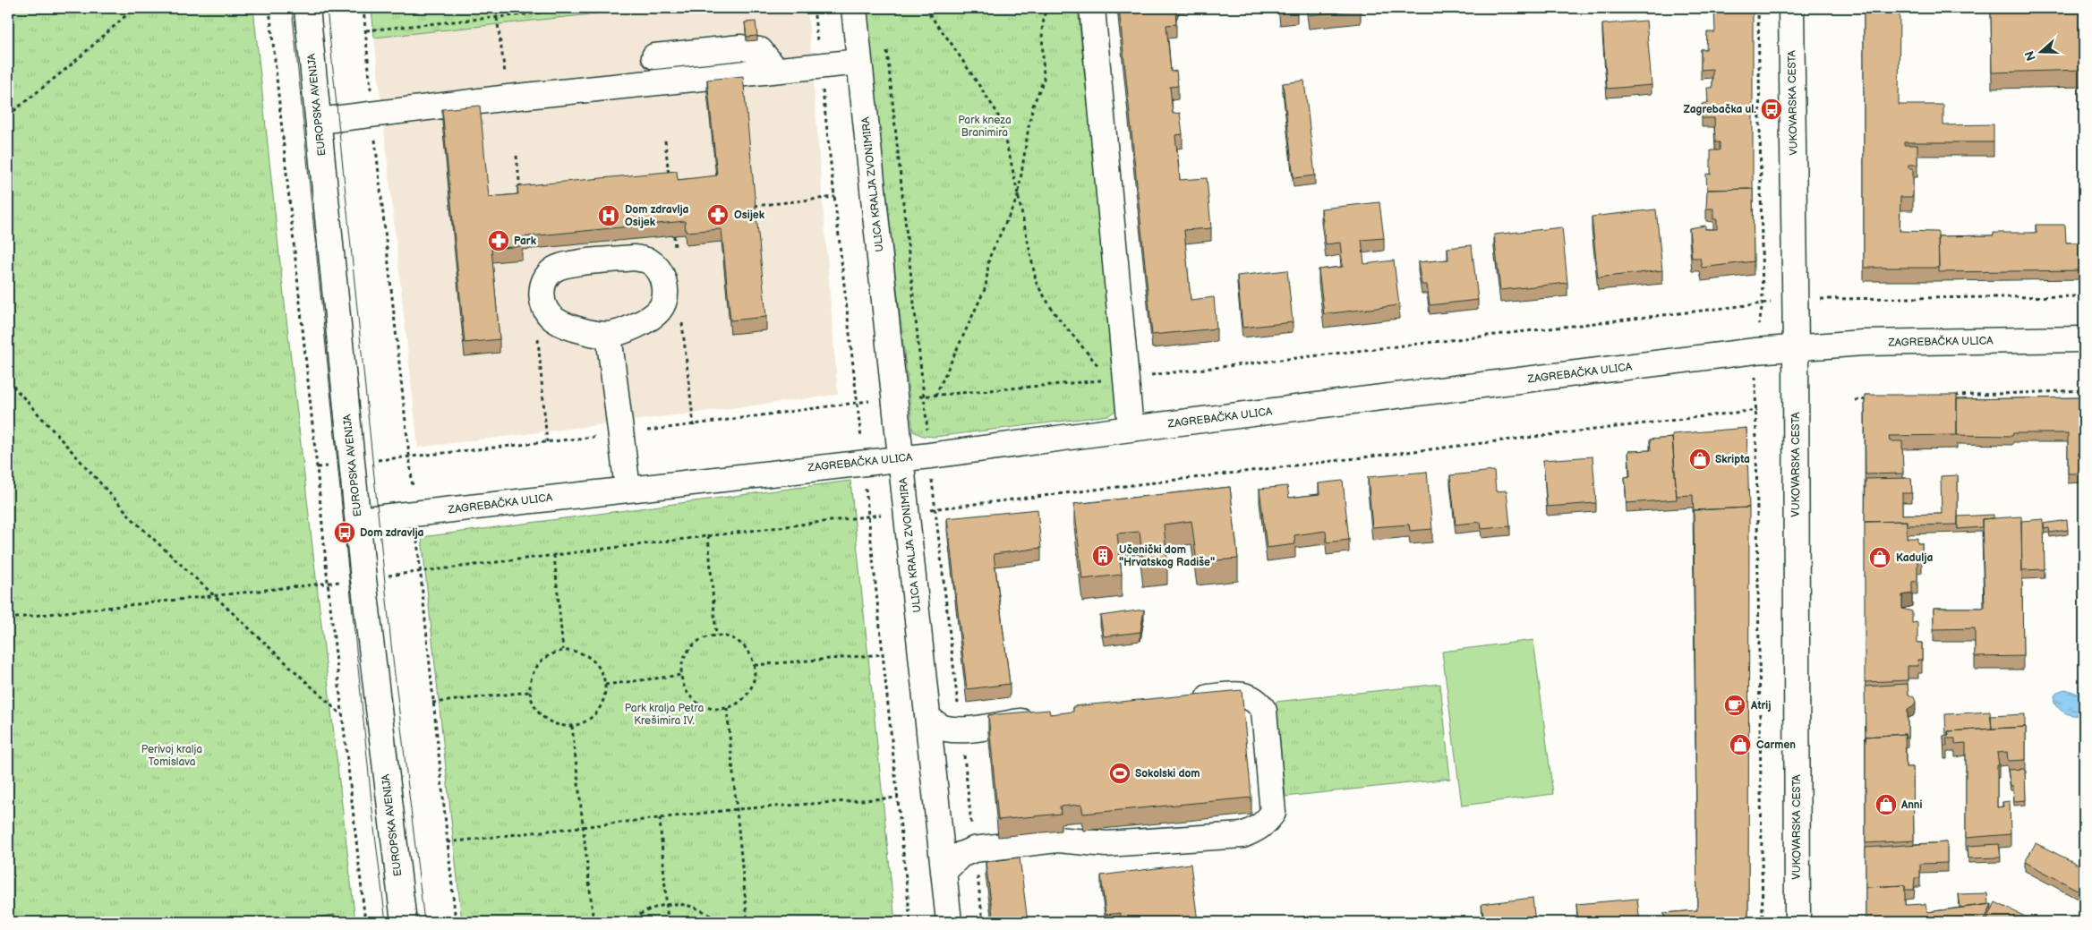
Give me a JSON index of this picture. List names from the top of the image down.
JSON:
{
  "streets": {
    "street": [
      "VUKOVARSKA CESTA",
      "EUROPSKA AVENIJA",
      "ULICA KRALJA ZVONIMIRA",
      "ZAGREBAČKA ULICA"
    ]
  },
  "crossings": [
    ["VUKOVARSKA CESTA", "ZAGREBAČKA ULICA"],
    ["EUROPSKA AVENIJA", "ZAGREBAČKA ULICA"],
    ["ULICA KRALJA ZVONIMIRA", "ZAGREBAČKA ULICA"]
  ],
  "parks": ["Park kneza Branimira", "Park kralja Petra Krešimira IV.", "Perivoj kralja Tomislava"],
  "places": {
    "bus stop": ["Zagrebačka ul.", "Dom zdravlja"],
    "pharmacy": ["Osijek", "Park"],
    "hospital": ["Dom zdravlja Osijek"],
    "shop": [
      "Skripta",
      "Kadulja",
      "Carmen",
      "Anni"
    ],
    "building": ["Učenički dom \"Hrvatskog Radiše\""],
    "cafe": ["Atrij"],
    "sports": ["Sokolski dom"]
  },
  "north": "left"
}
